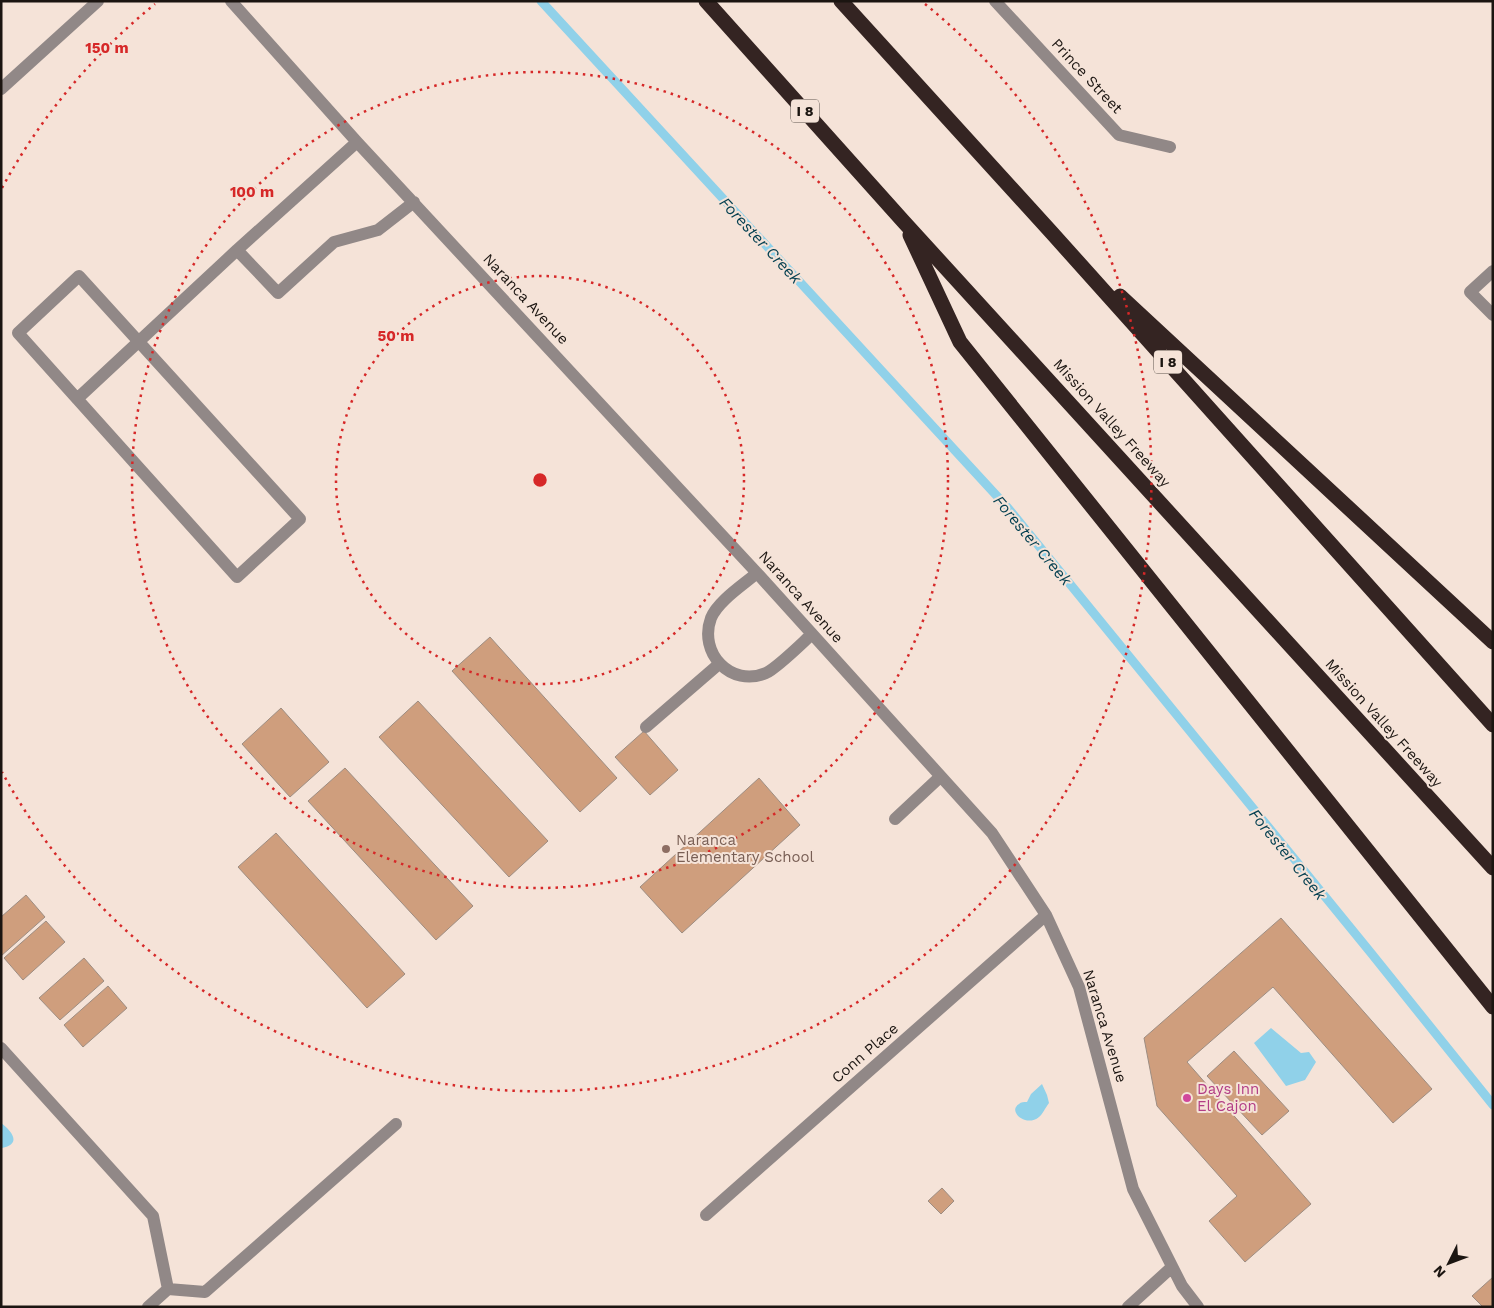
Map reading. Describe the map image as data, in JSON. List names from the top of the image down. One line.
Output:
{"streets":{"highway":["I 8","Mission Valley Freeway"],"street":["Prince Street","Naranca Avenue","Conn Place"]},"crossings":[["Naranca Avenue","Conn Place"]],"water":["Forester Creek"],"places":["Naranca Elementary School","Days Inn El Cajon"],"north":"bottom left","rings":["150 m","100 m","50 m"]}
